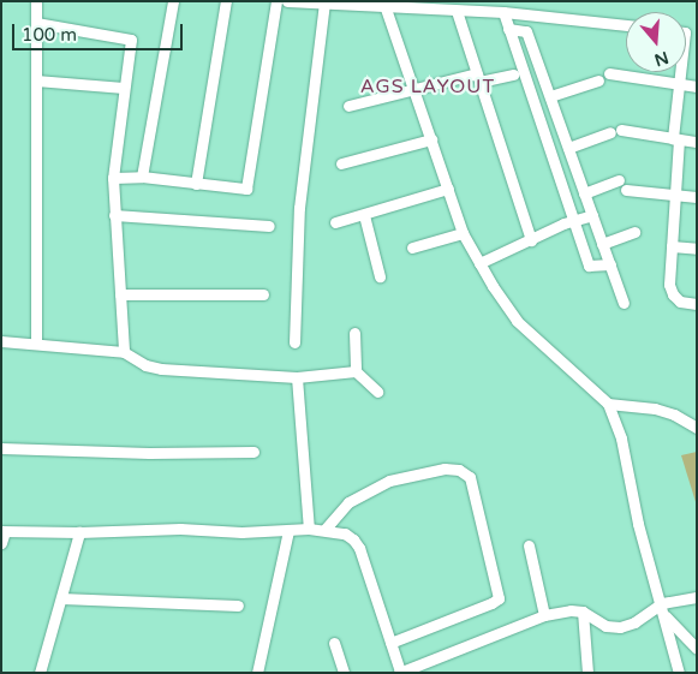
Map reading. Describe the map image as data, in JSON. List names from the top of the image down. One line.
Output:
{"districts":["AGS LAYOUT"],"scale_bar":"100 m","north":"bottom"}
